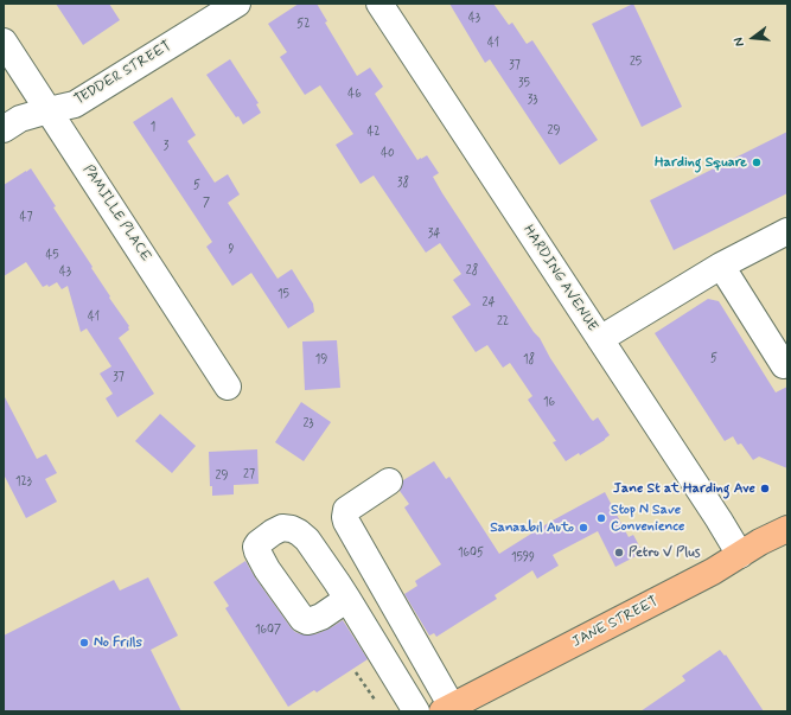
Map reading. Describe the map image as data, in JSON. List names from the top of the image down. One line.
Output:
{"streets":{"main road":["JANE STREET"],"street":["TEDDER STREET","PAMILLE PLACE","HARDING AVENUE"]},"crossings":[["TEDDER STREET","PAMILLE PLACE"],["HARDING AVENUE","JANE STREET"]],"places":["Harding Square","Jane St at Harding Ave","Stop N Save Convenience","Sanaabil Auto","Petro V Plus","No Frills"],"house_numbers":["43","52","41","25","37","35","46","33","1","29","42","3","40","38","5","7","47","34","9","45","28","43","15","24","41","22","5","19","18","37","16","23","27","29","123","1605","1599","1607"],"north":"left"}
